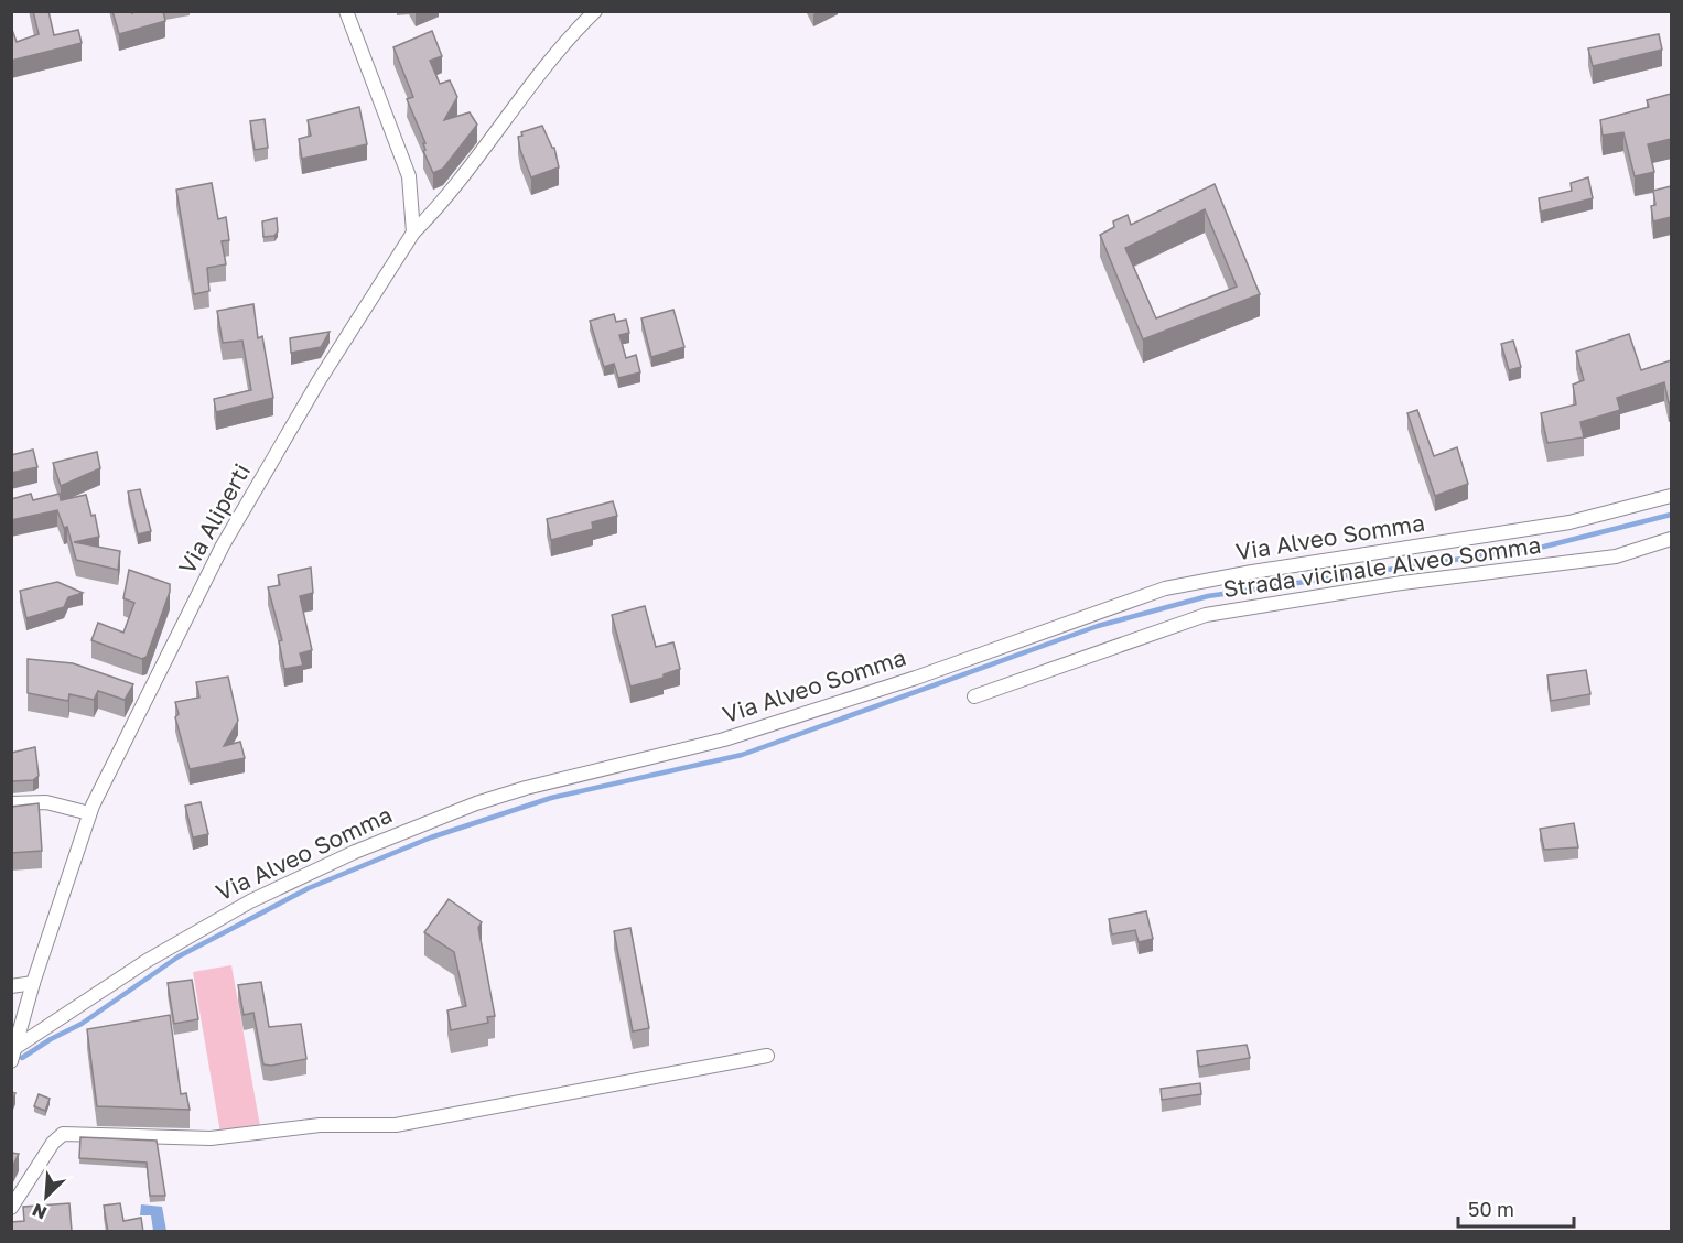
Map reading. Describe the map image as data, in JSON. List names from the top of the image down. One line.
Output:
{"streets":{"street":["Via Aliperti","Via Alveo Somma","Strada vicinale Alveo Somma"]},"crossings":[["Via Aliperti","Via Alveo Somma"]],"scale_bar":"50 m","north":"bottom left"}
